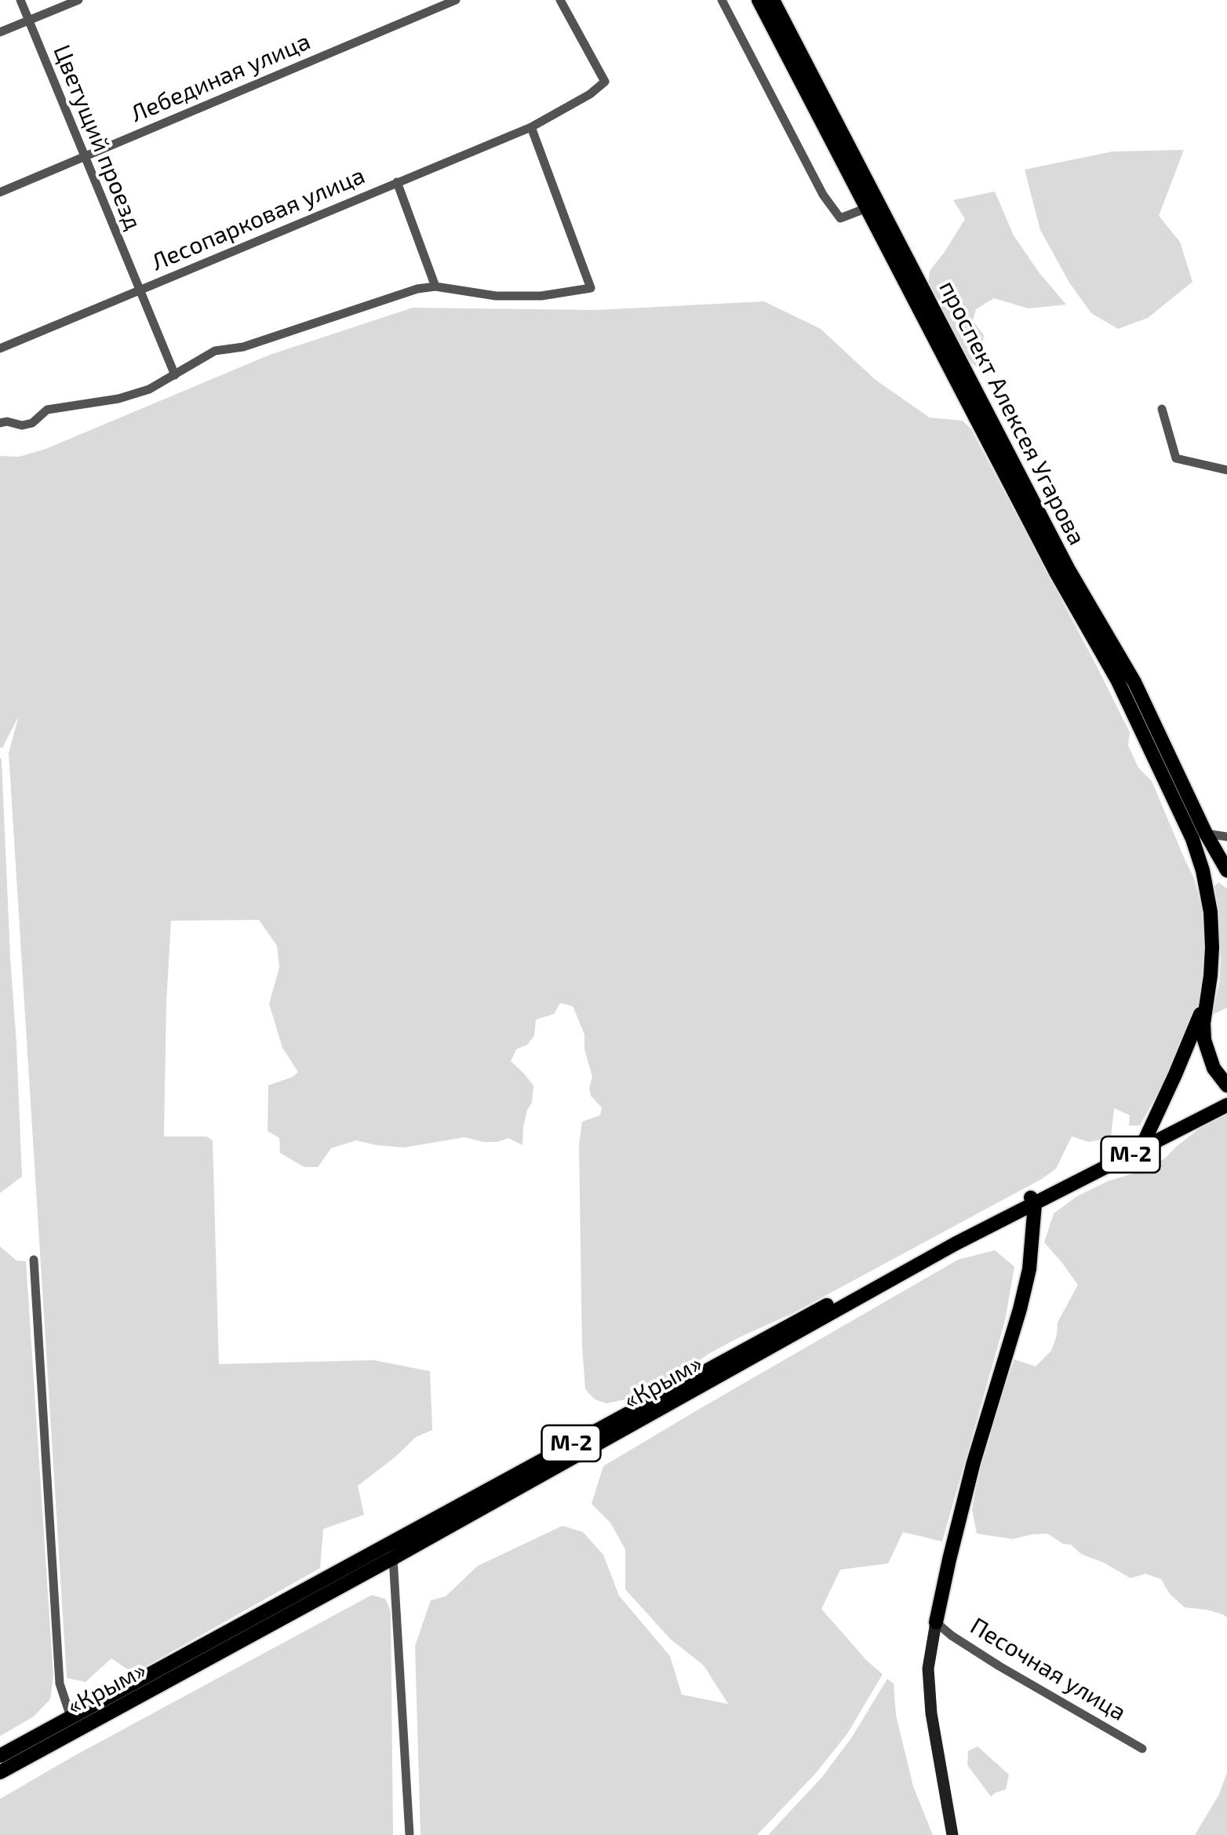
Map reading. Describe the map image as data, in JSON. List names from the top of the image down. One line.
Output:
{"streets":{"main road":["проспект Алексея Угарова","М-2","«Крым»"],"street":["Лебединая улица","Цветущий проезд","Лесопарковая улица","Песочная улица"]},"crossings":[["Лебединая улица","Цветущий проезд"],["Цветущий проезд","Лесопарковая улица"]]}
